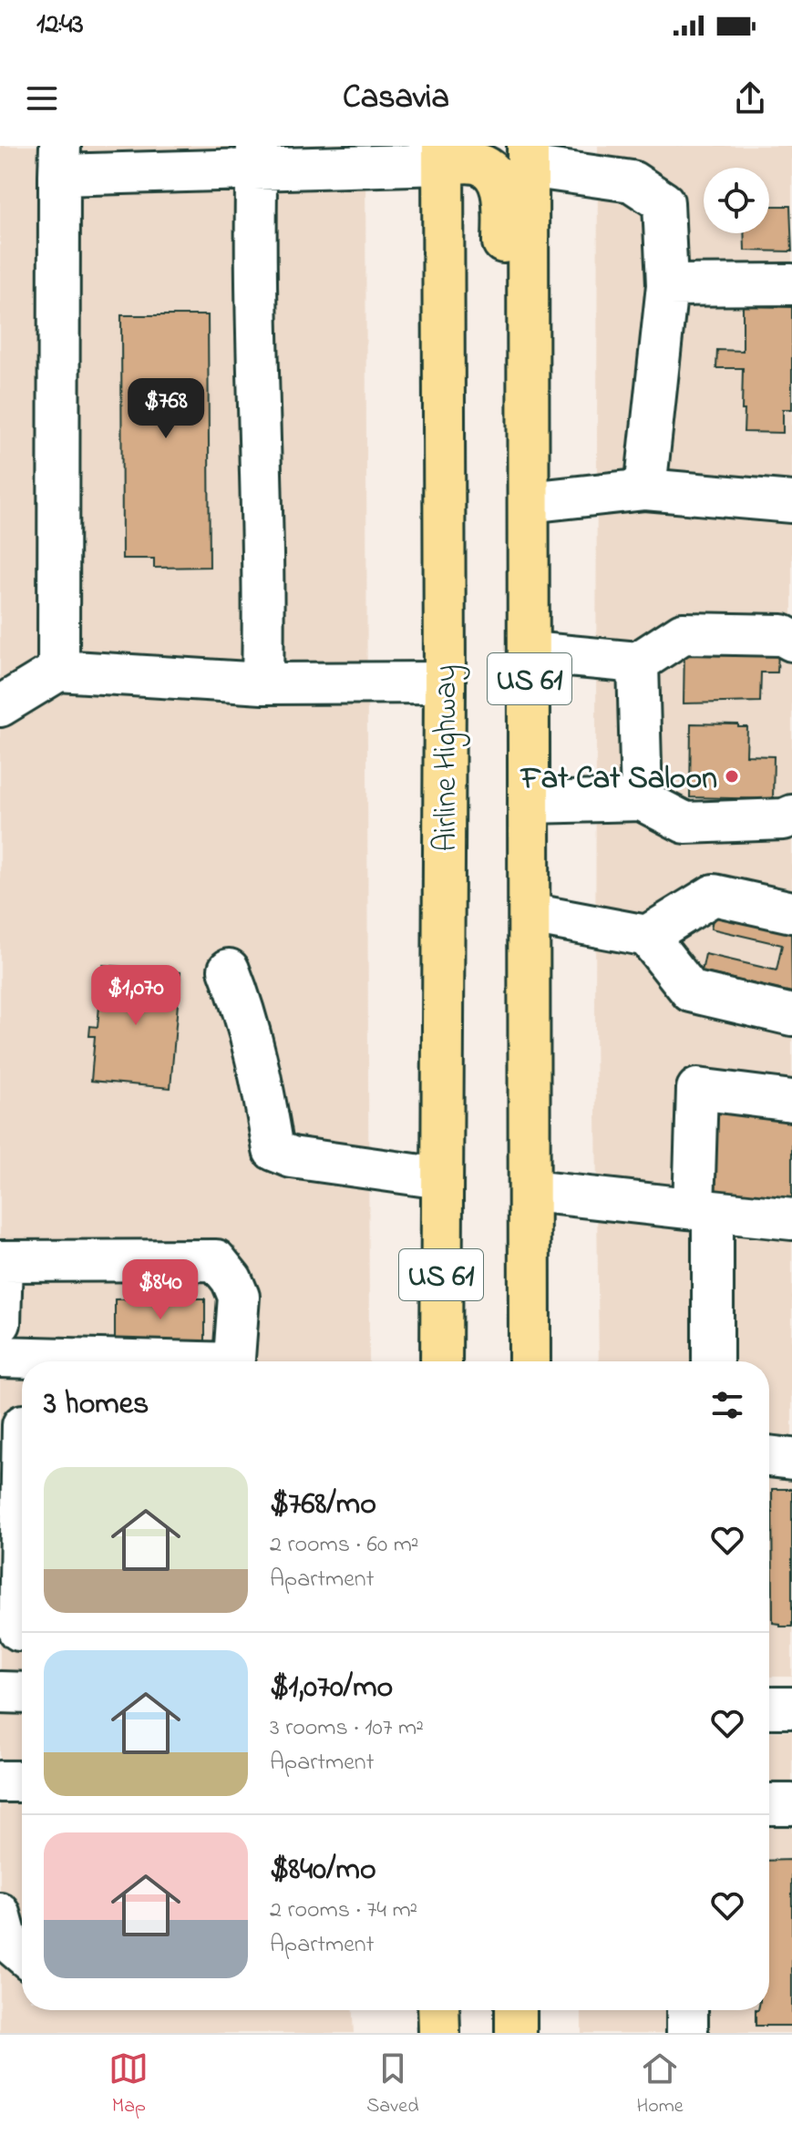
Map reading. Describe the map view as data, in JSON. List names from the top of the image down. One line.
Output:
{"streets":{"highway":["US 61","Airline Highway"]},"places":["Fat Cat Saloon"],"page":{"status":"12:43","header":"Casavia","price":["$768","$1,070","$840"],"heading":"3 homes","list":[{"name":"$768/mo","note":"2 rooms · 60 m² · Apartment"},{"name":"$1,070/mo","note":"3 rooms · 107 m² · Apartment"},{"name":"$840/mo","note":"2 rooms · 74 m² · Apartment"}],"tabs":["Map","Saved","Home"]}}
